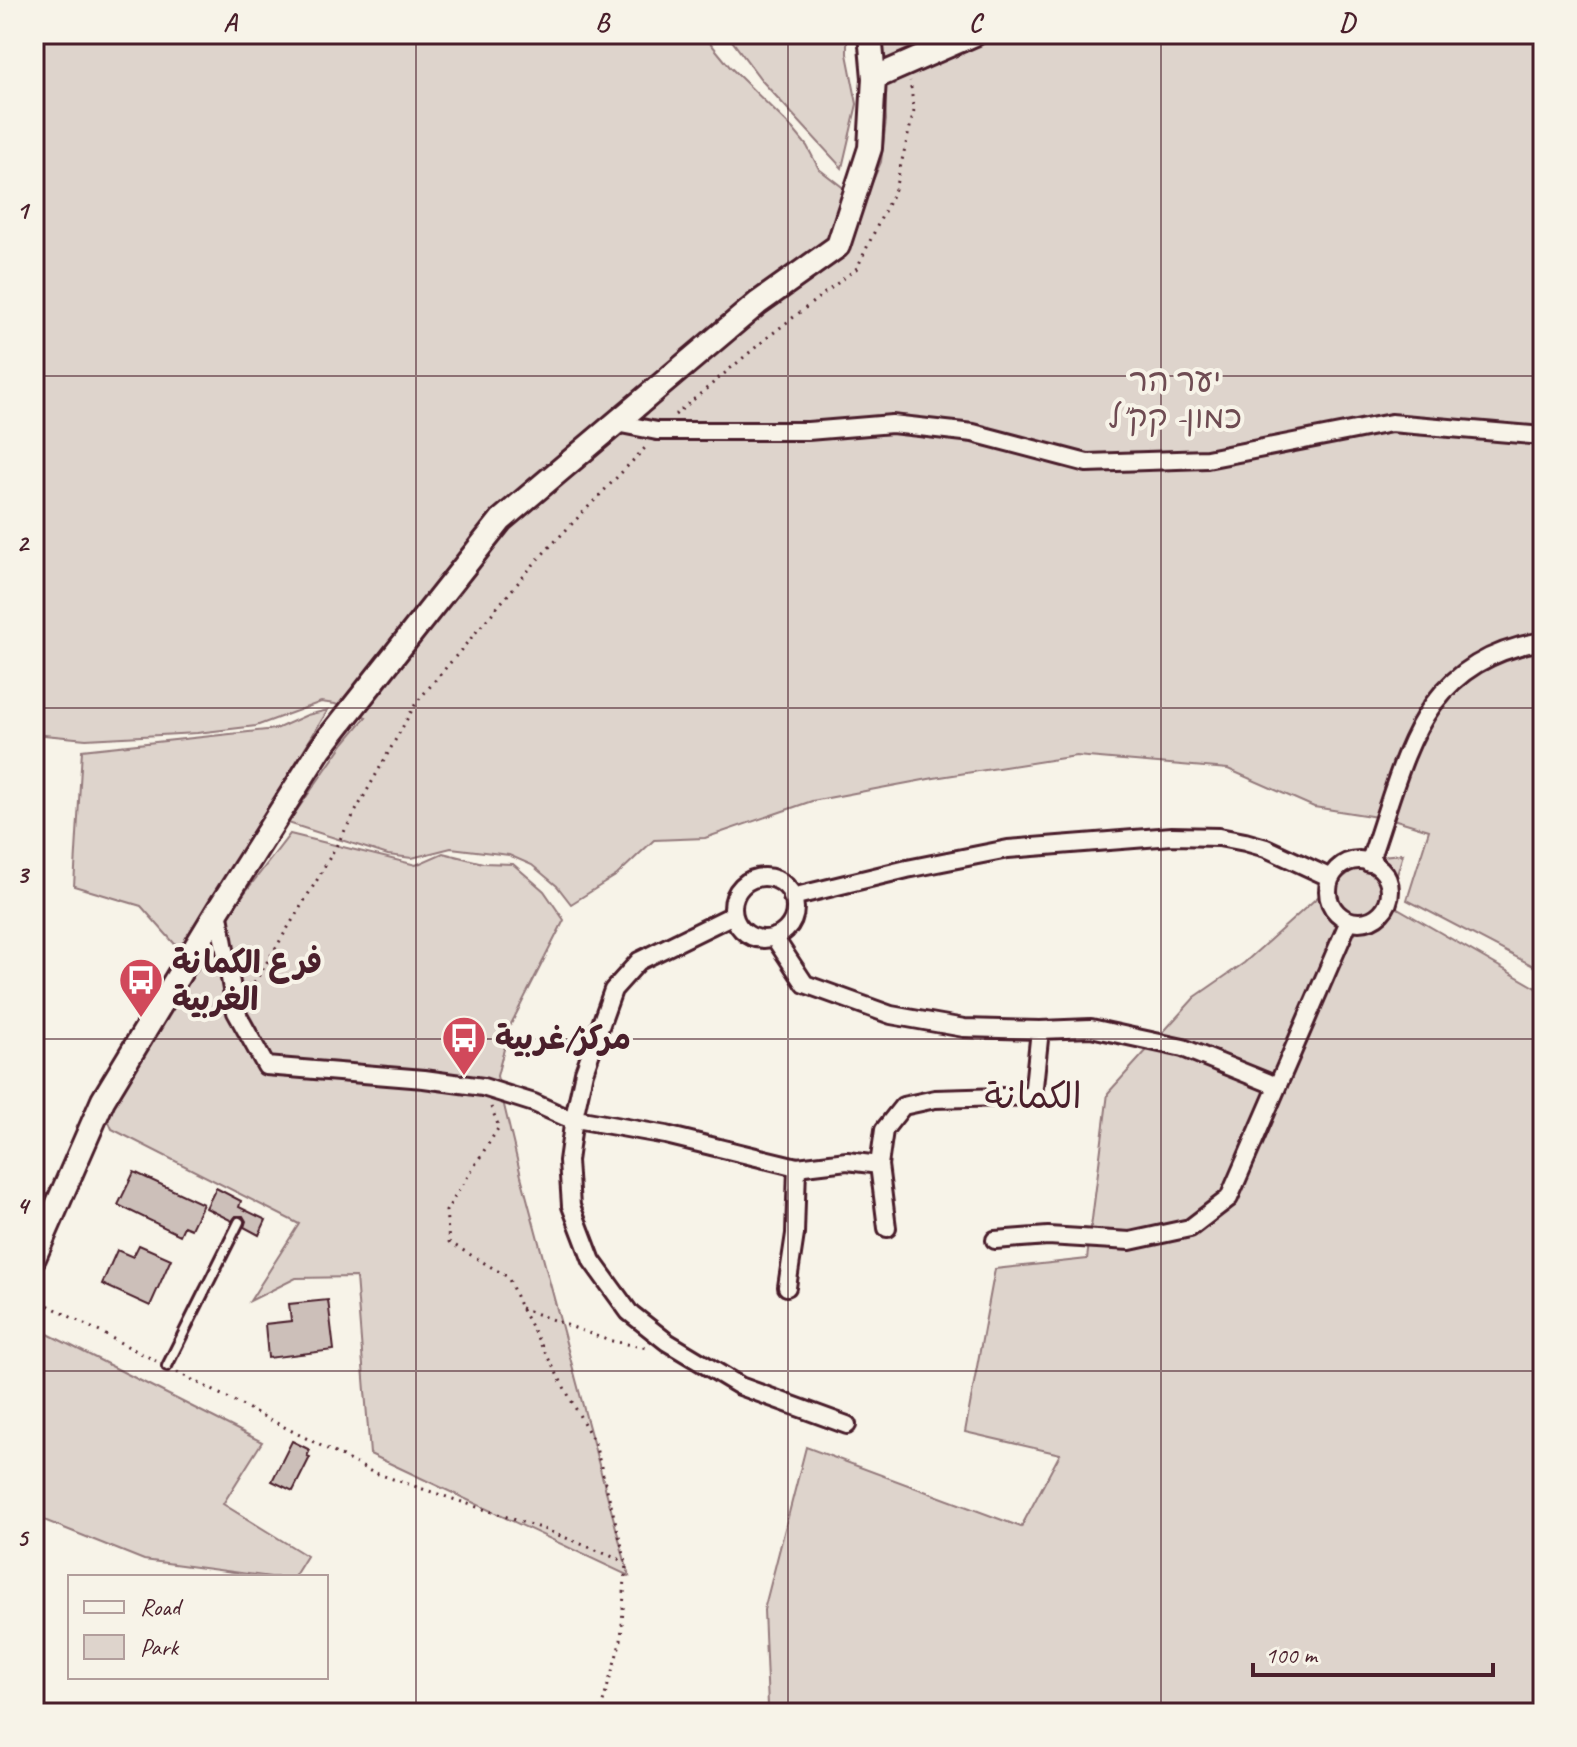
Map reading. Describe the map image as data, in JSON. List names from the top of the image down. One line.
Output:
{"districts":["الكمانة"],"parks":["יער הר כמון- קק\"ל"],"places":{"bus stop":["فرع الكمانة الغربية","مركز/غربية"]},"legend":["Road","Park"],"scale_bar":"100 m","grid":{"columns":["A","B","C","D"],"rows":["1","2","3","4","5"]}}
